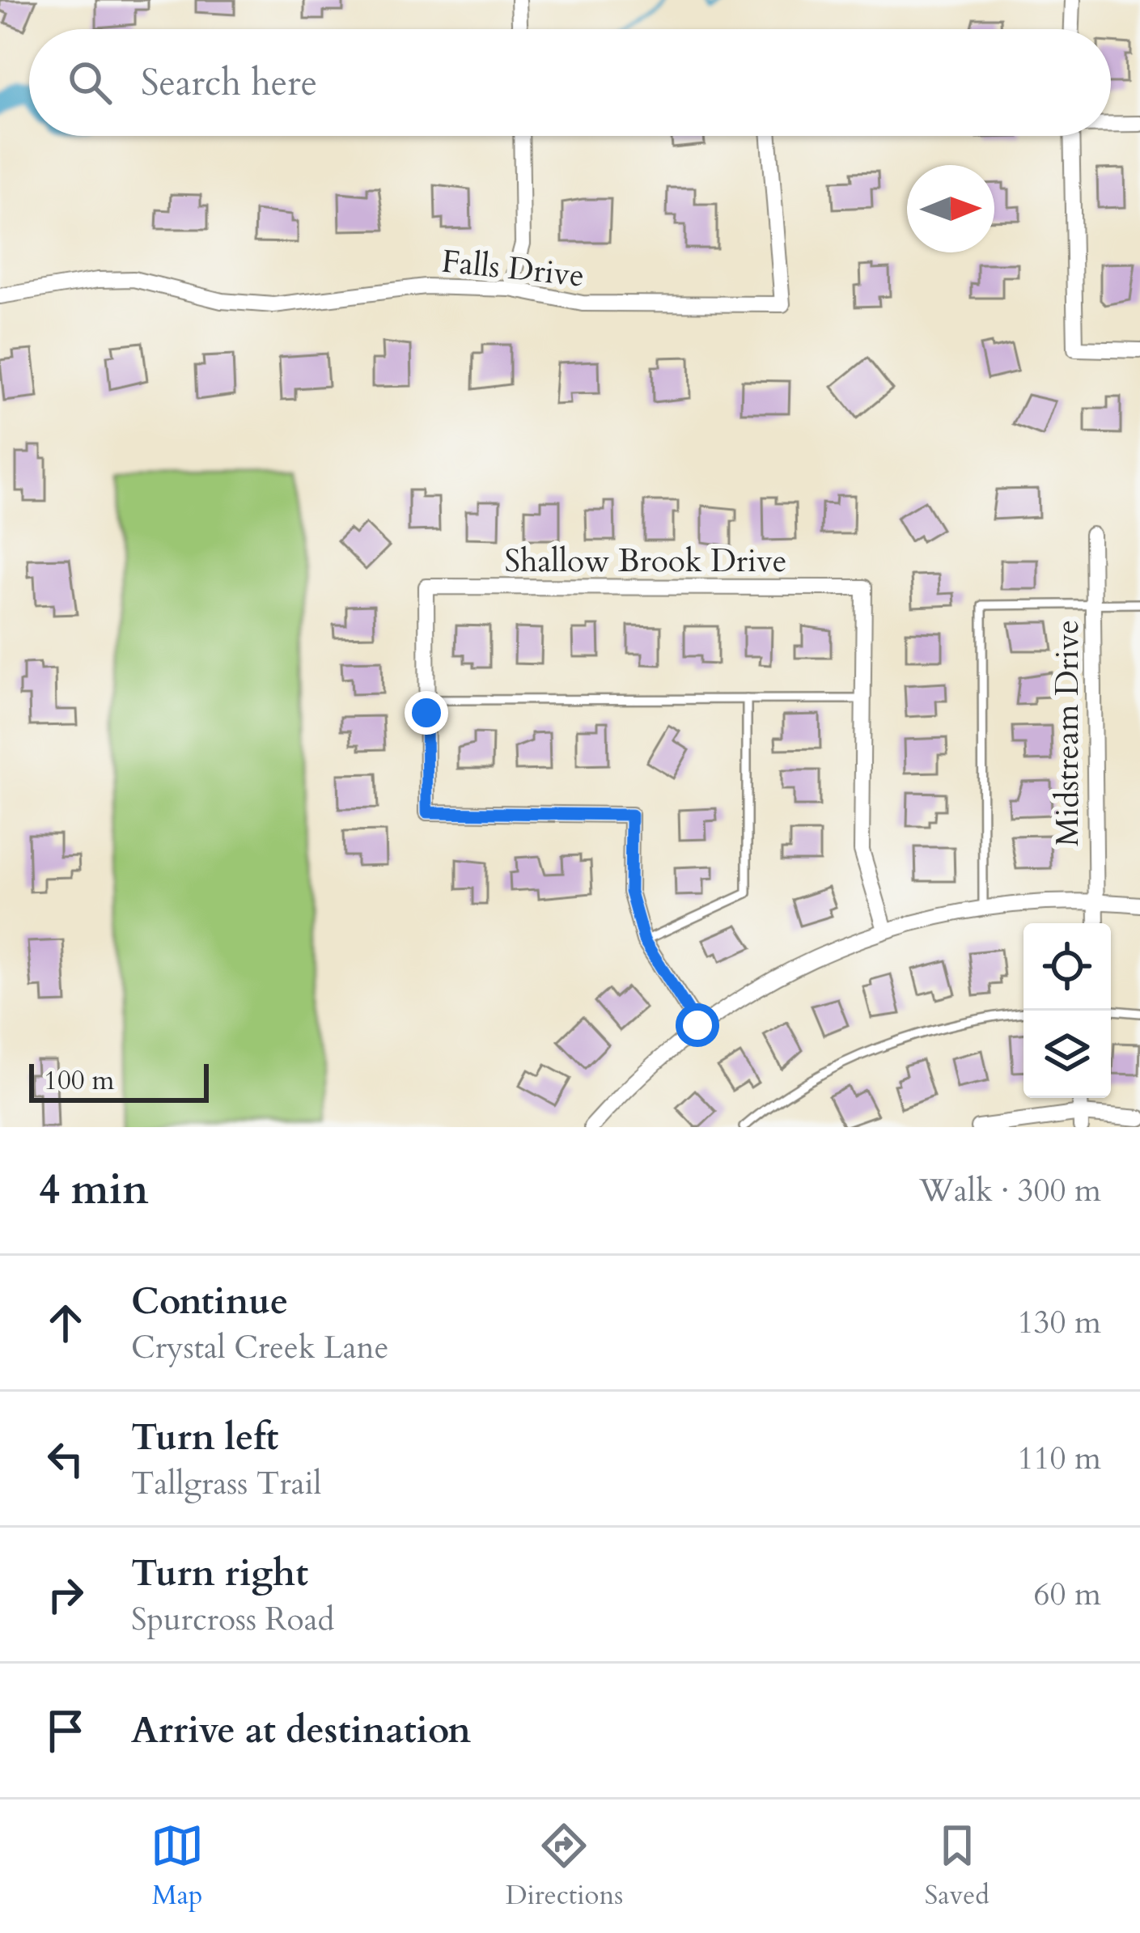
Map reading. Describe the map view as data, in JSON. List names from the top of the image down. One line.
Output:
{"streets":{"street":["Falls Drive","Shallow Brook Drive","Midstream Drive"]},"scale_bar":"100 m","north":"right","page":{"search":"Search here","scale":"100 m","heading":["4 min","Walk · 300 m"],"list":[["Continue","Crystal Creek Lane","130 m"],["Turn left","Tallgrass Trail","110 m"],["Turn right","Spurcross Road","60 m"],"Arrive at destination"],"nav":["Map","Directions","Saved"]}}
